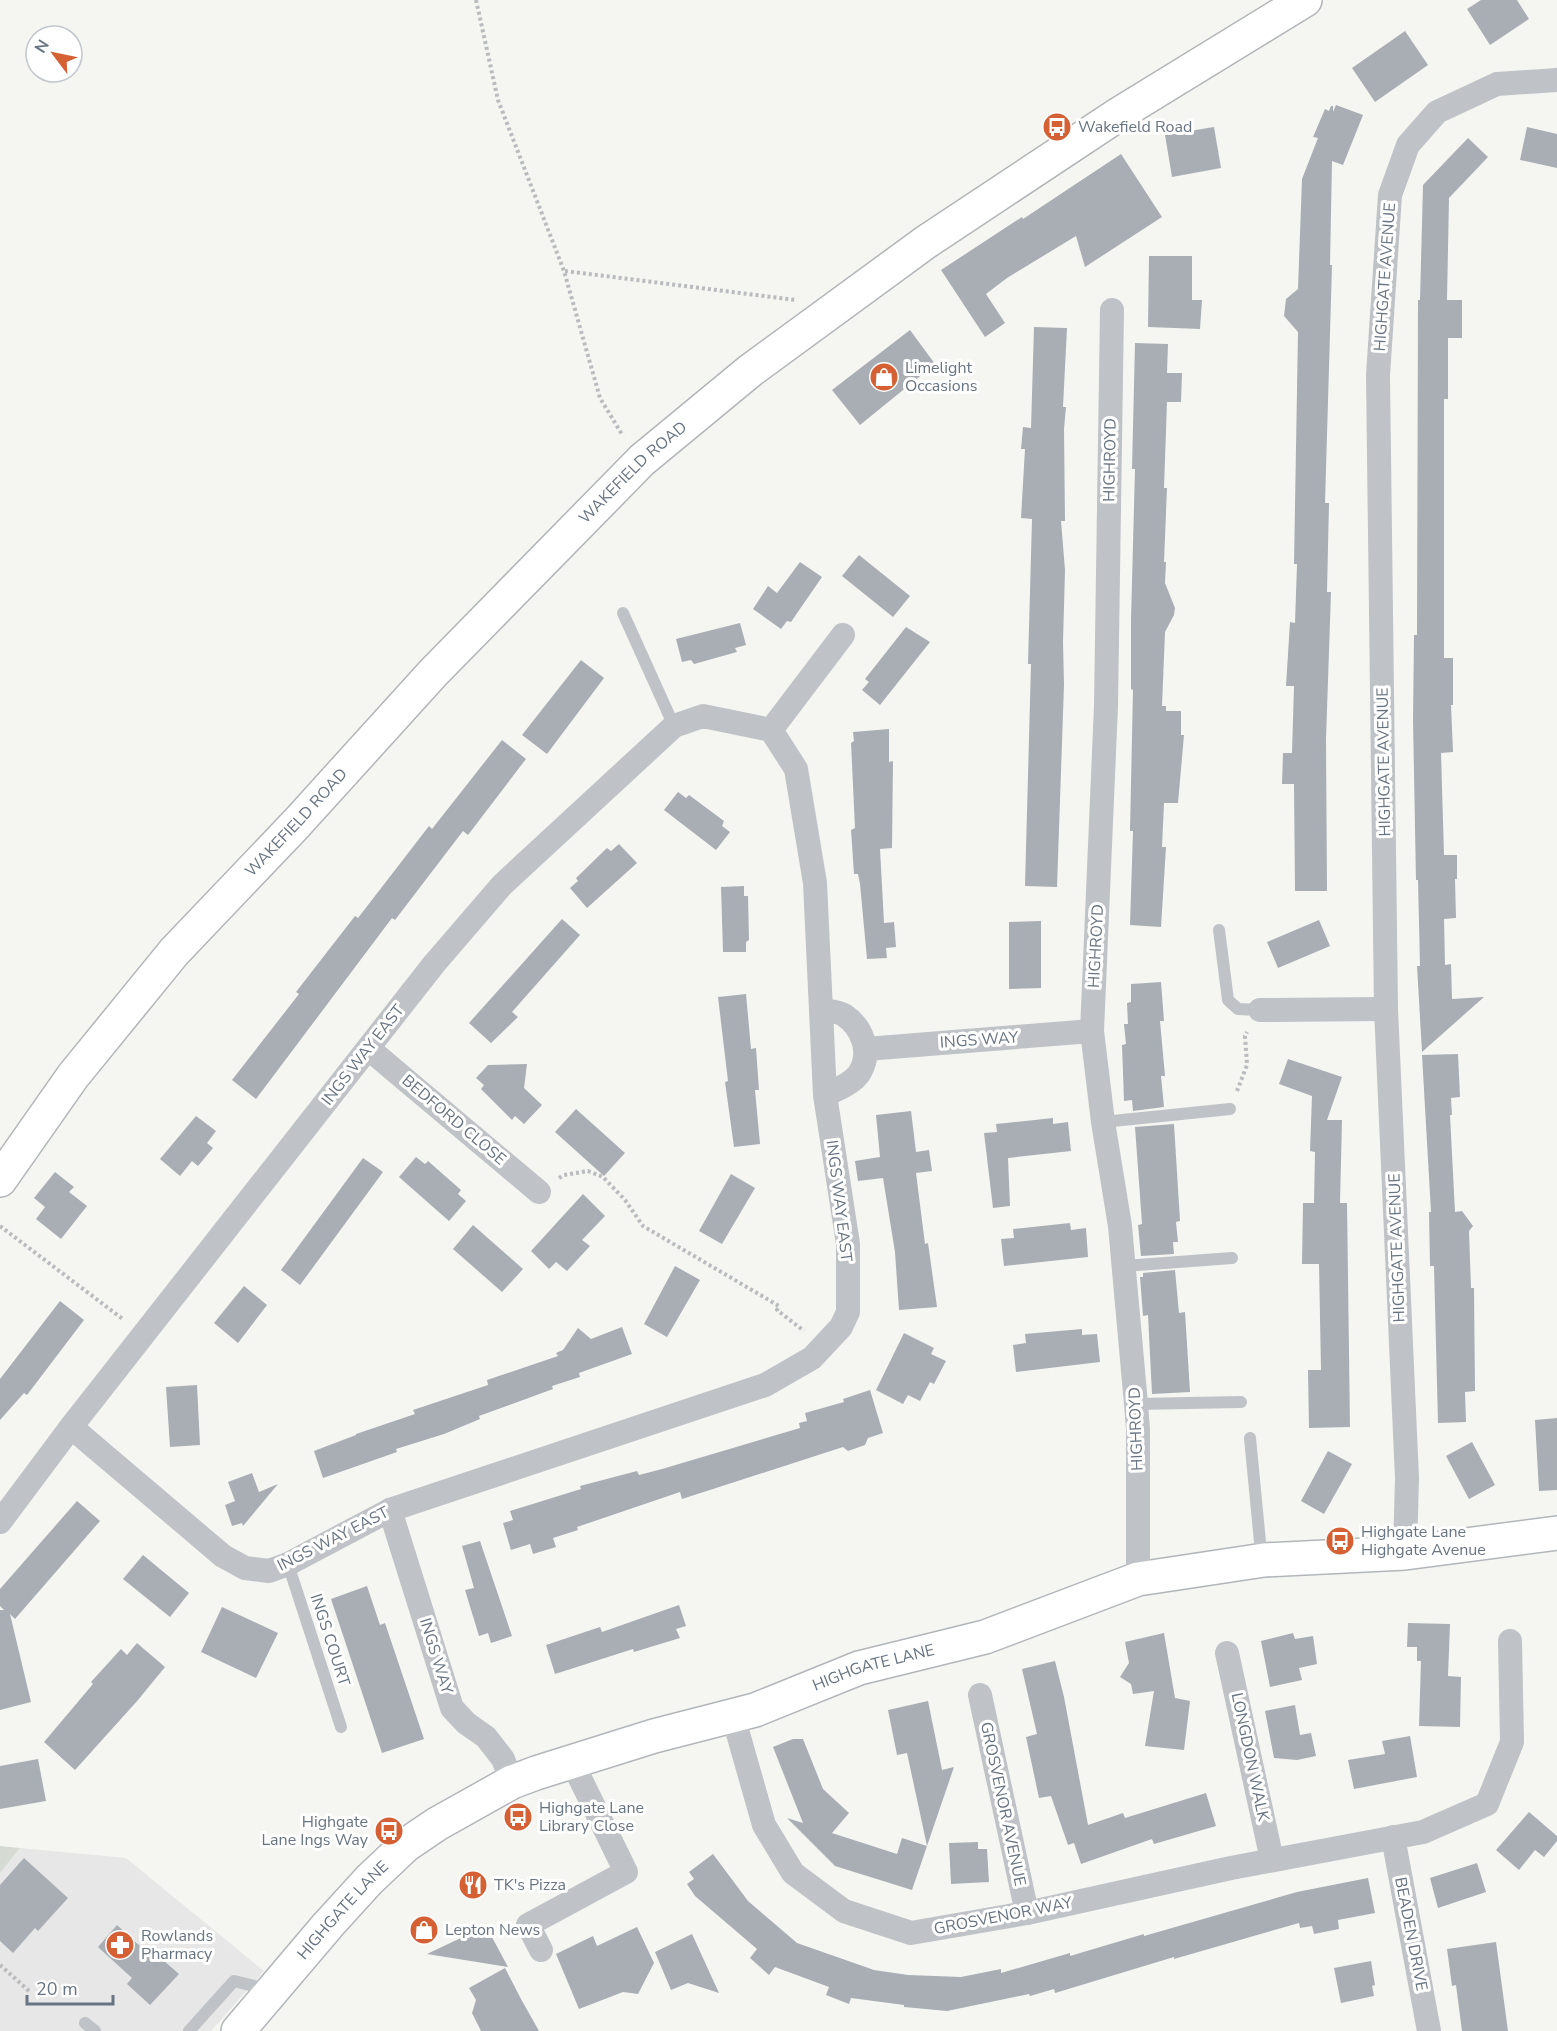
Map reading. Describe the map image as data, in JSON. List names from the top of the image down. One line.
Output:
{"streets":{"main road":["WAKEFIELD ROAD","HIGHGATE LANE"],"street":["HIGHGATE AVENUE","HIGHROYD","INGS WAY","INGS WAY EAST","BEDFORD CLOSE","LONGDON WALK","GROSVENOR AVENUE","GROSVENOR WAY","BEADEN DRIVE"],"lane":["INGS COURT"]},"crossings":[["HIGHGATE AVENUE","HIGHGATE LANE"],["HIGHROYD","INGS WAY"],["HIGHROYD","HIGHGATE LANE"],["INGS WAY","INGS WAY EAST"],["INGS WAY","HIGHGATE LANE"],["INGS WAY EAST","BEDFORD CLOSE"],["INGS WAY EAST","INGS COURT"],["HIGHGATE LANE","GROSVENOR WAY"],["LONGDON WALK","GROSVENOR WAY"],["GROSVENOR AVENUE","GROSVENOR WAY"],["GROSVENOR WAY","BEADEN DRIVE"]],"places":{"bus stop":["Wakefield Road","Highgate Lane Highgate Avenue","Highgate Lane Library Close","Highgate Lane Ings Way"],"shop":["Limelight Occasions","Lepton News"],"restaurant":["TK's Pizza"],"pharmacy":["Rowlands Pharmacy"]},"scale_bar":"20 m","north":"top left"}
